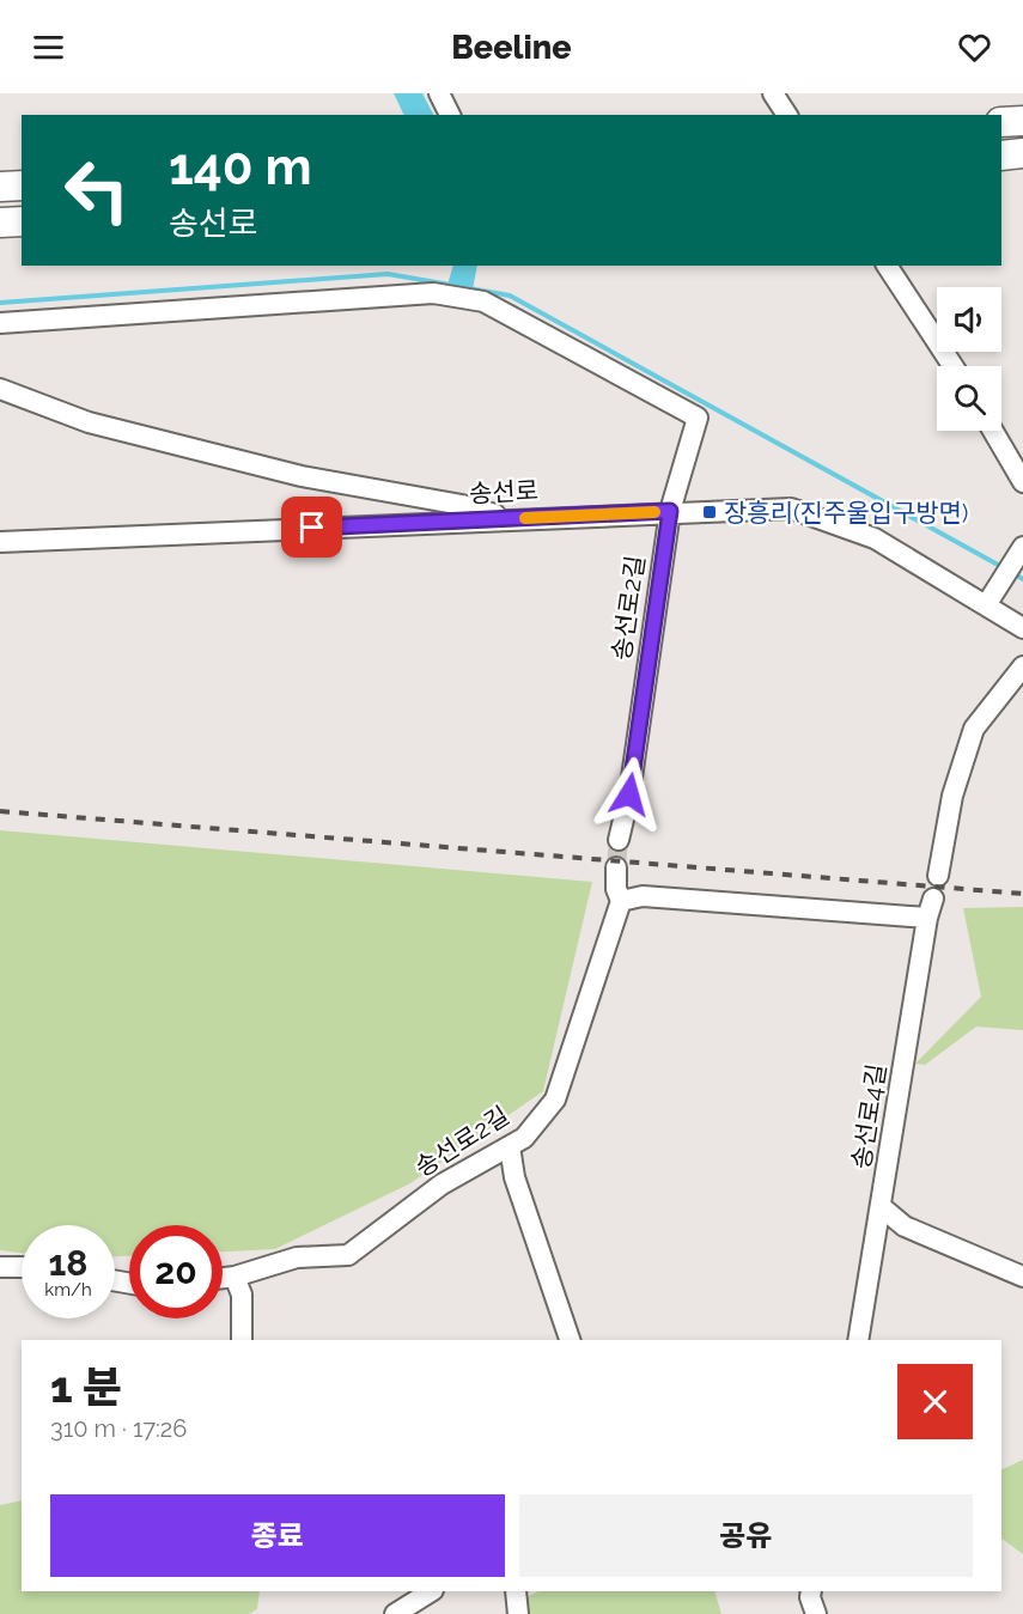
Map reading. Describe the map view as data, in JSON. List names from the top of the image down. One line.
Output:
{"streets":{"street":["송선로","송선로2길","송선로4길"]},"crossings":[["송선로","송선로2길"],["송선로2길","송선로4길"]],"places":{"transit":["장흥리(진주울입구방면)"]},"page":{"header":"Beeline","turn":["140 m","송선로"],"speed":"18 km/h","limit":"20","heading":["1 분","310 m · 17:26"],"buttons":["종료","공유"]}}
